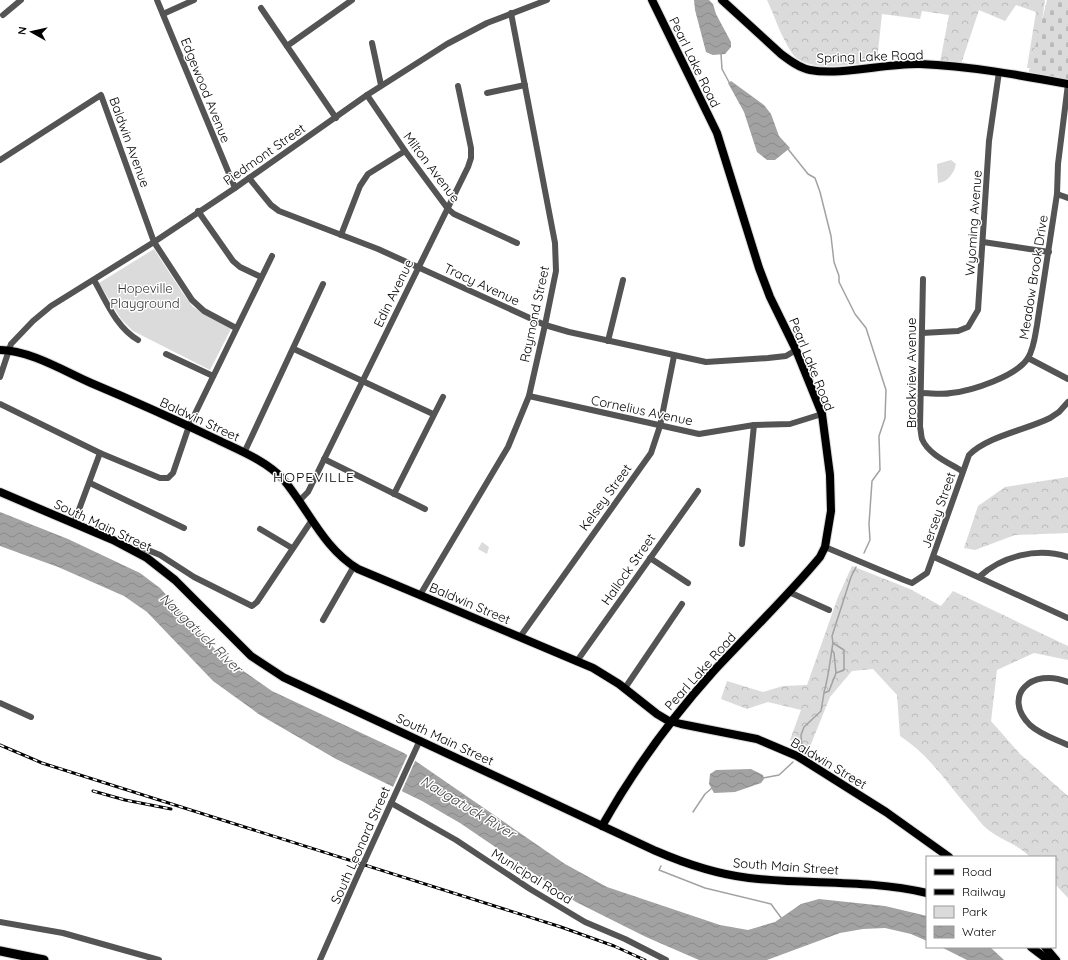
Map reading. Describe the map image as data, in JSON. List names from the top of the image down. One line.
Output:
{"streets":{"main road":["Spring Lake Road","Pearl Lake Road","Baldwin Street","South Main Street"],"street":["Edgewood Avenue","Baldwin Avenue","Piedmont Street","Milton Avenue","Wyoming Avenue","Meadow Brook Drive","Tracy Avenue","Edin Avenue","Raymond Street","Brookview Avenue","Cornelius Avenue","Kelsey Street","Jersey Street","Hallock Street","South Leonard Street","Municipal Road"]},"crossings":[["Spring Lake Road","Wyoming Avenue"],["Spring Lake Road","Meadow Brook Drive"],["Pearl Lake Road","Tracy Avenue"],["Pearl Lake Road","Cornelius Avenue"],["Pearl Lake Road","Baldwin Street"],["Pearl Lake Road","Jersey Street"],["Pearl Lake Road","South Main Street"],["Edgewood Avenue","Piedmont Street"],["Baldwin Avenue","Piedmont Street"],["Piedmont Street","Milton Avenue"],["Piedmont Street","Tracy Avenue"],["Piedmont Street","Raymond Street"],["Piedmont Street","Baldwin Street"],["Milton Avenue","Edin Avenue"],["Wyoming Avenue","Brookview Avenue"],["Meadow Brook Drive","Brookview Avenue"],["Tracy Avenue","Edin Avenue"],["Tracy Avenue","Raymond Street"],["Tracy Avenue","Kelsey Street"],["Edin Avenue","Baldwin Street"],["Raymond Street","Cornelius Avenue"],["Raymond Street","Baldwin Street"],["Brookview Avenue","Jersey Street"],["Cornelius Avenue","Kelsey Street"],["Baldwin Street","Kelsey Street"],["Baldwin Street","Hallock Street"],["South Main Street","South Leonard Street"],["South Leonard Street","Municipal Road"]],"districts":["HOPEVILLE"],"water":["Naugatuck River"],"parks":["Hopeville Playground"],"legend":["Road","Railway","Park","Water"],"north":"left"}
